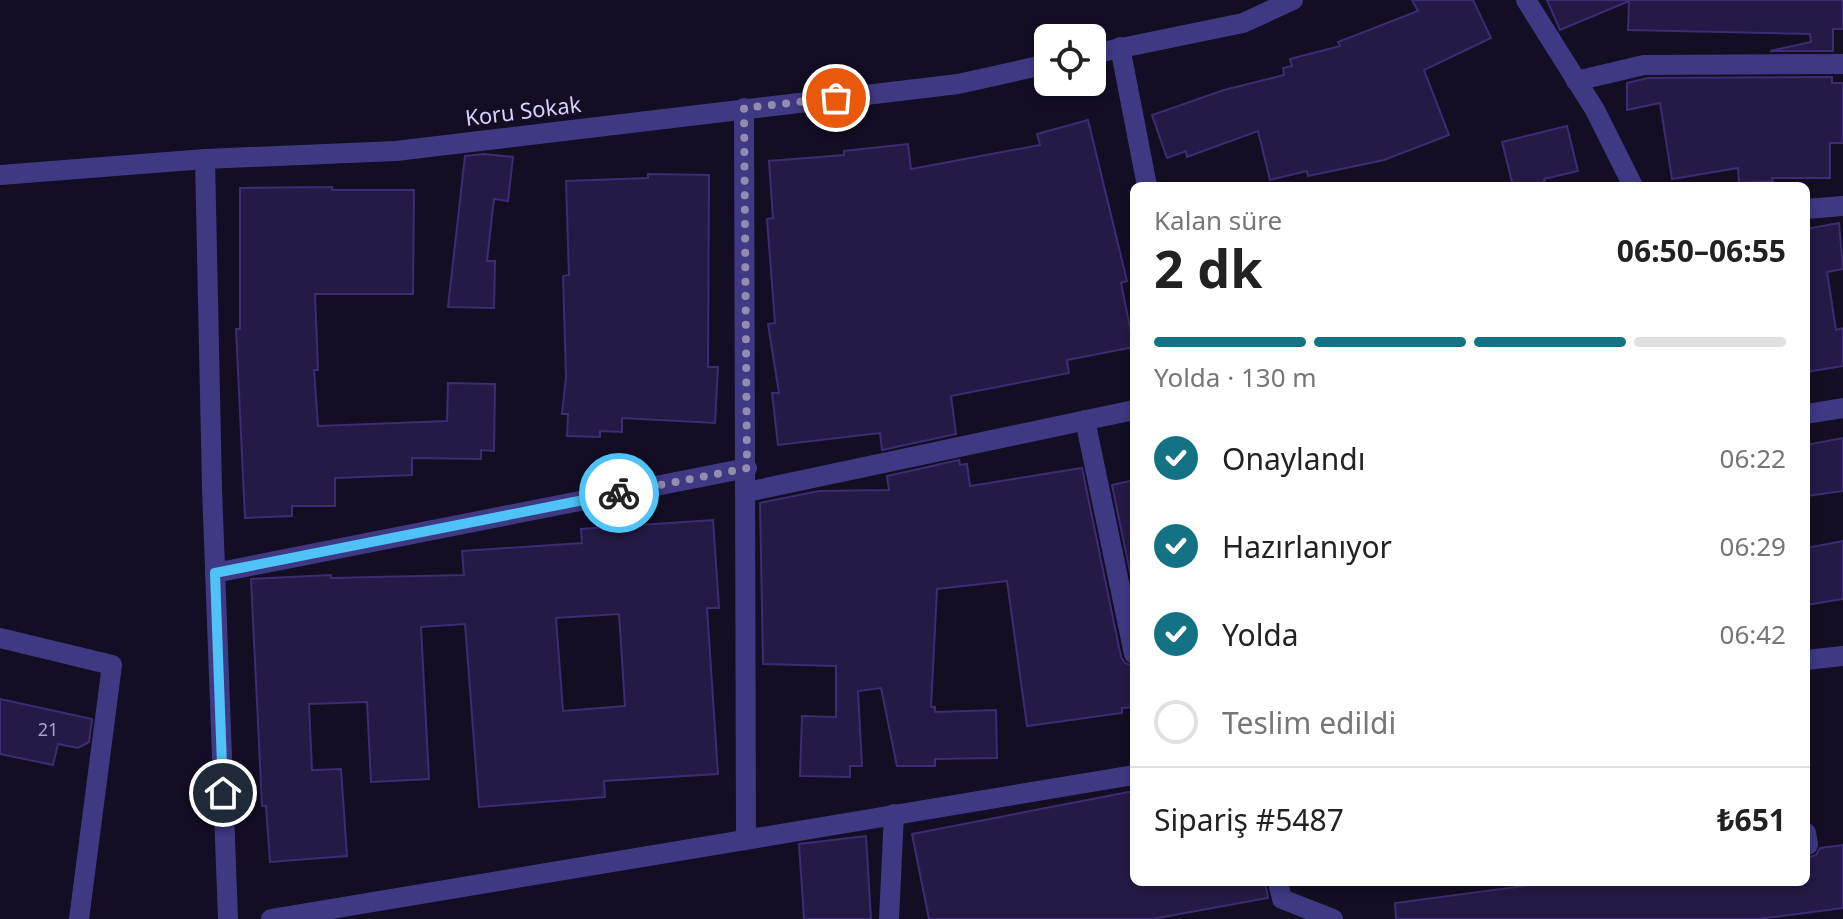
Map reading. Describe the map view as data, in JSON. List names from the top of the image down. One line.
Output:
{"streets":{"street":["Koru Sokak"]},"house_numbers":["21"],"page":{"heading":["2 dk","Kalan süre","06:50–06:55"],"panel":["Sipariş #5487","₺651"],"bar":"Yolda · 130 m","list":[["Onaylandı","06:22"],["Hazırlanıyor","06:29"],["Yolda","06:42"],"Teslim edildi"]}}
